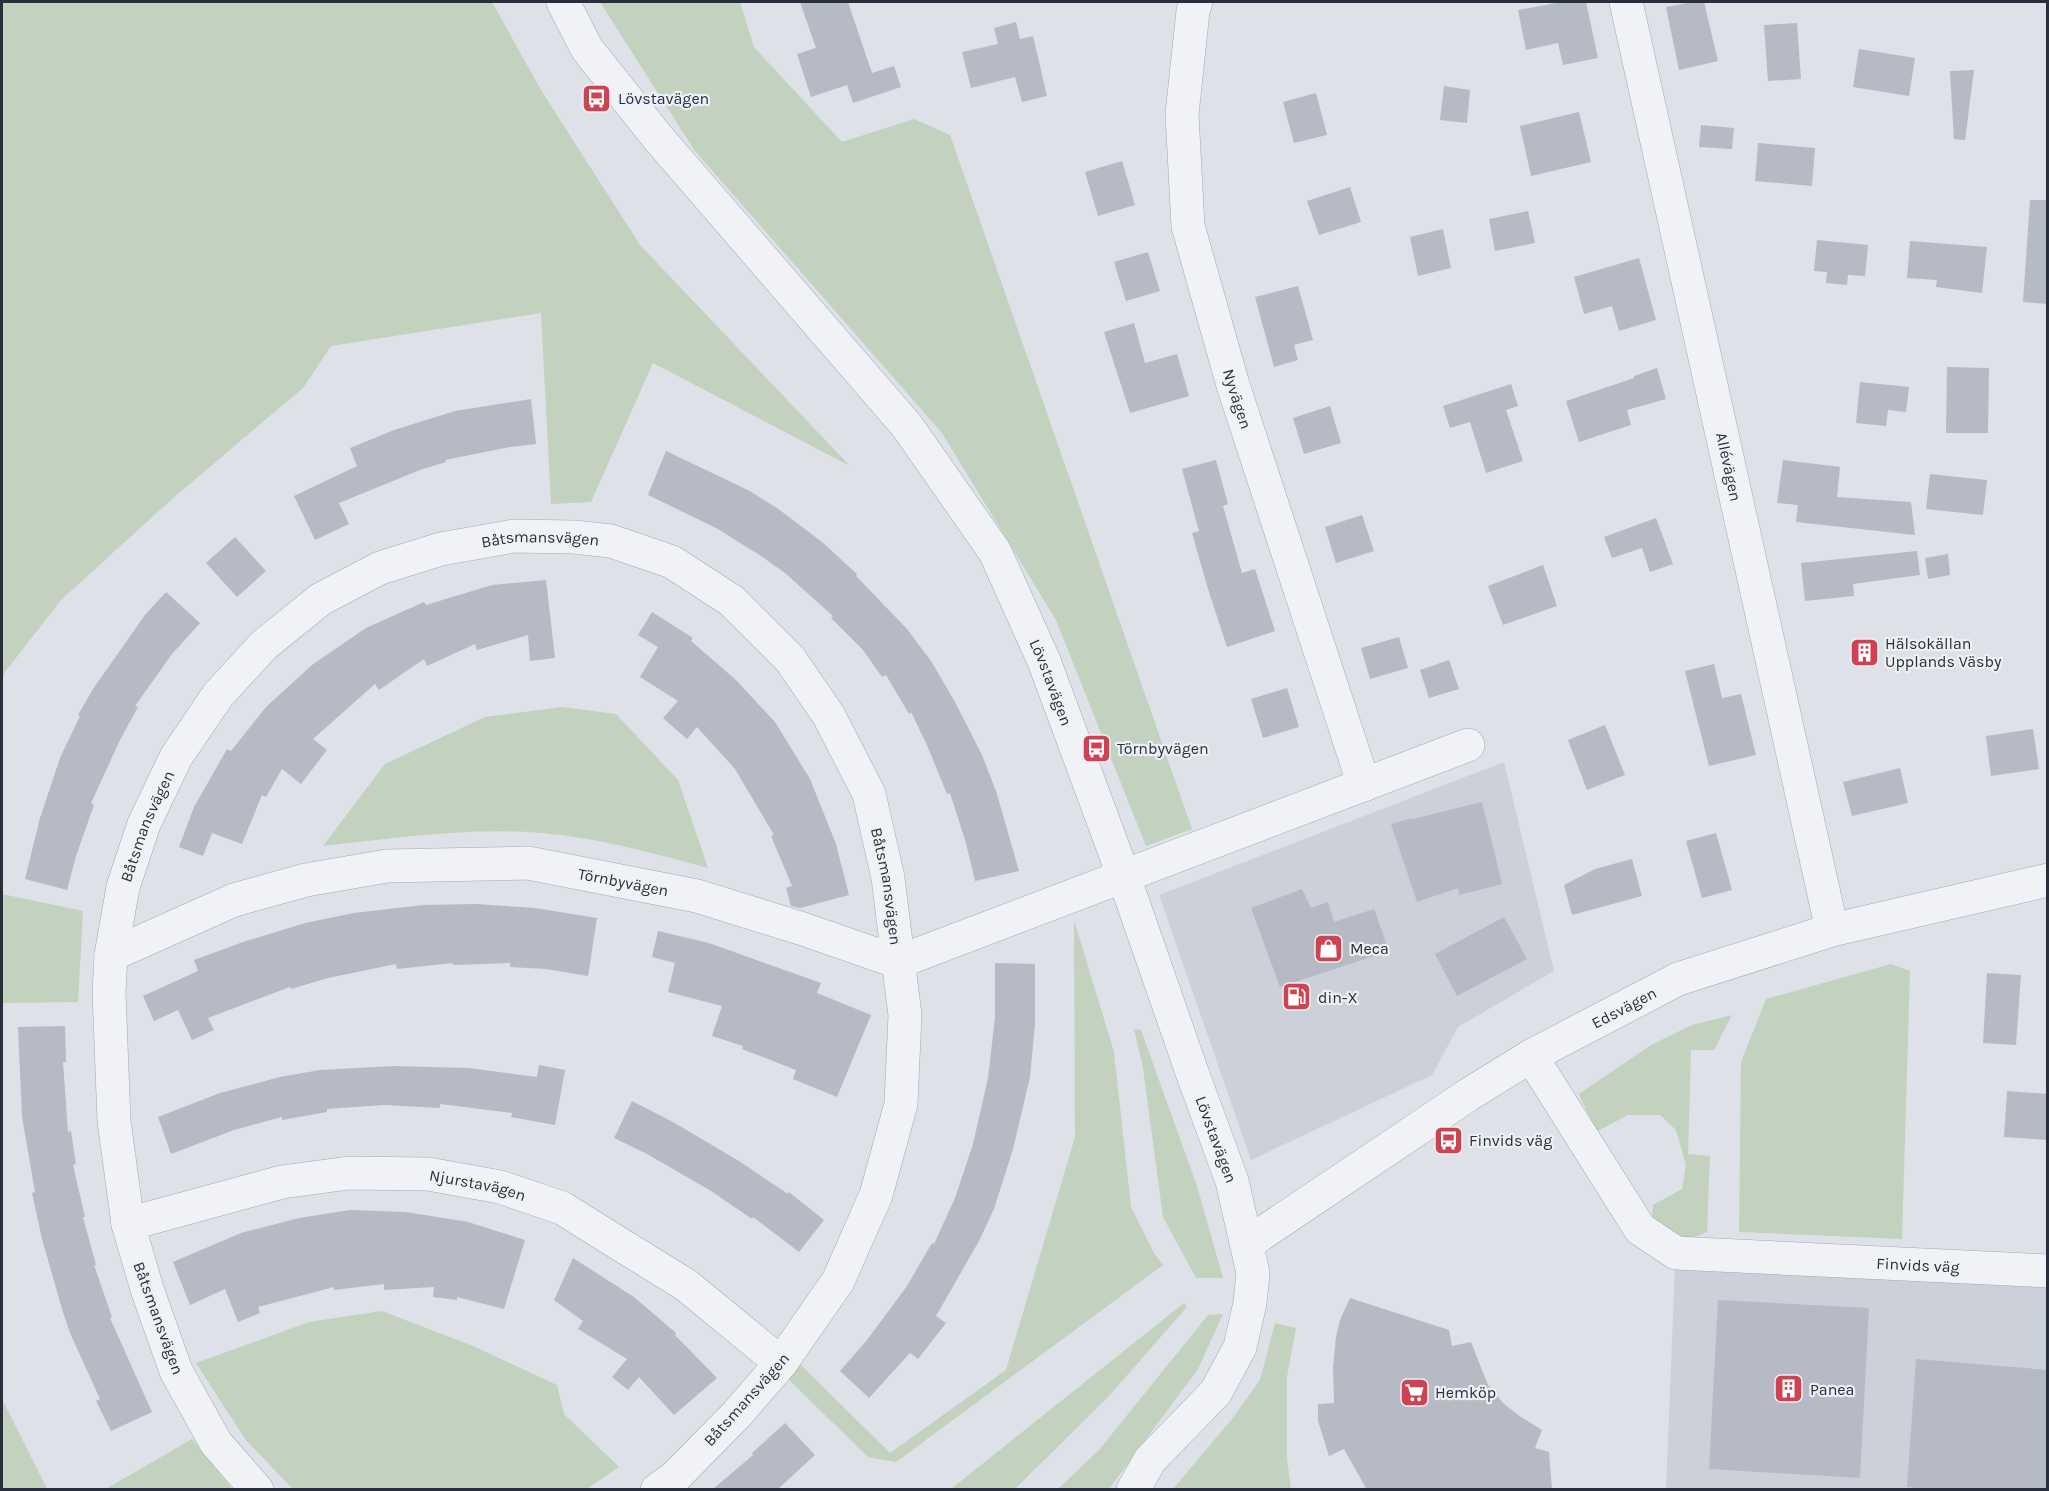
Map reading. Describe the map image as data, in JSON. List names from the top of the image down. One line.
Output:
{"streets":{"street":["Nyvägen","Allévägen","Båtsmansvägen","Lövstavägen","Törnbyvägen","Edsvägen","Njurstavägen","Finvids väg"]},"crossings":[["Allévägen","Edsvägen"],["Båtsmansvägen","Törnbyvägen"],["Båtsmansvägen","Njurstavägen"],["Lövstavägen","Edsvägen"],["Edsvägen","Finvids väg"]],"places":{"bus stop":["Lövstavägen","Törnbyvägen","Finvids väg"],"building":["Hälsokällan Upplands Väsby","Panea"],"shop":["Meca"],"fuel station":["din-X"],"supermarket":["Hemköp"]}}
